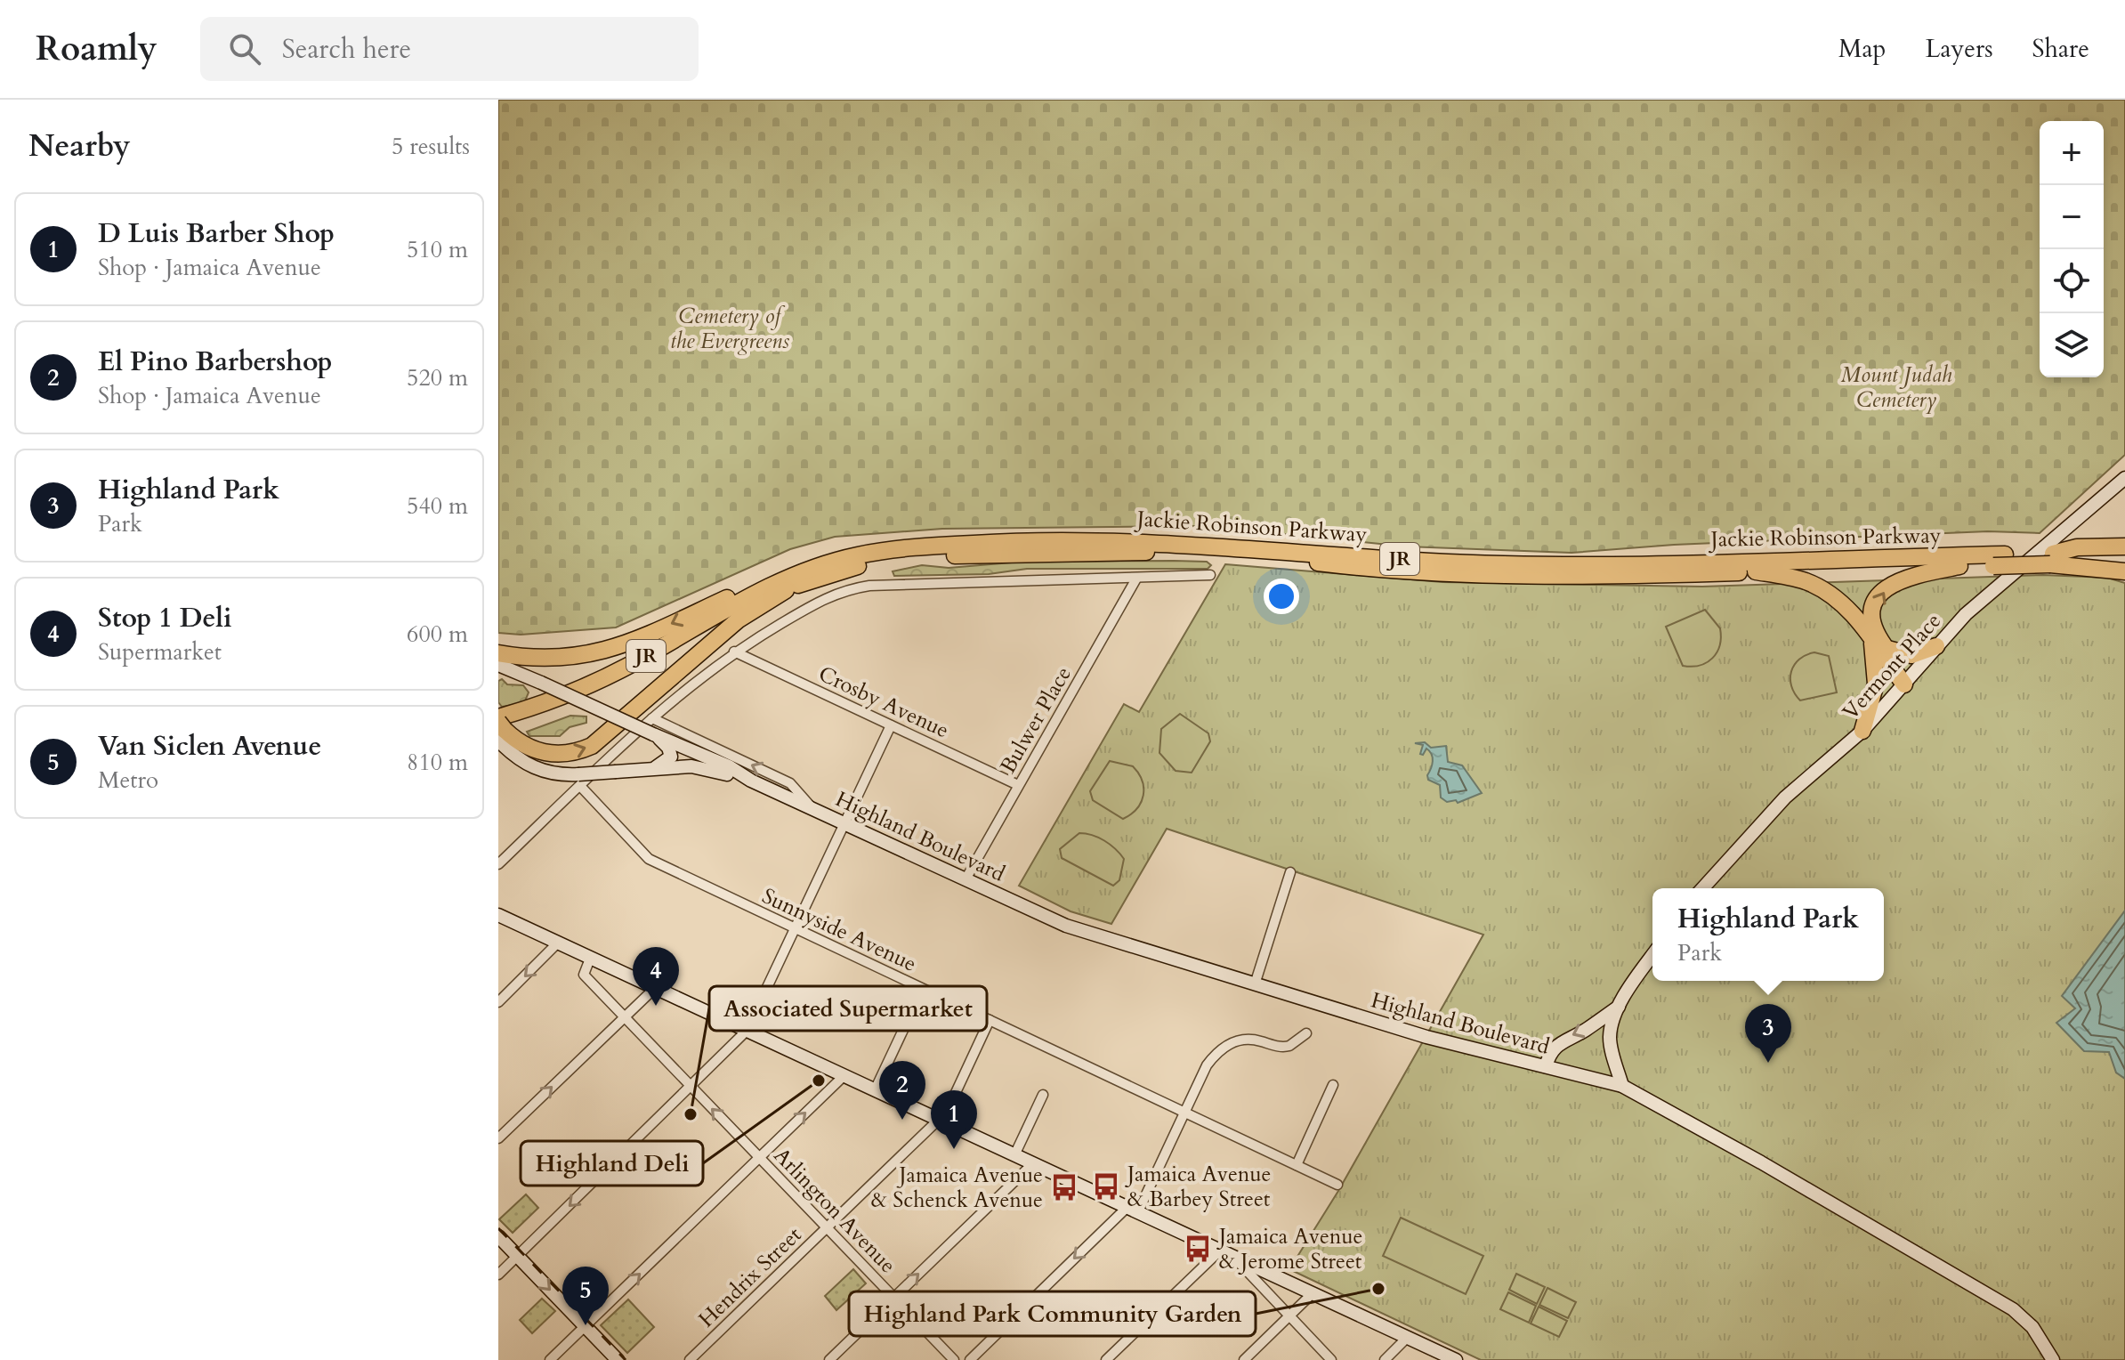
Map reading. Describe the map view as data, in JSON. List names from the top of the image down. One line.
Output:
{"streets":{"highway":["Jackie Robinson Parkway","JR"],"main road":["Vermont Place","Highland Boulevard"],"street":["Crosby Avenue","Bulwer Place","Sunnyside Avenue","Arlington Avenue","Hendrix Street"]},"crossings":[["Jackie Robinson Parkway","Highland Boulevard"],["Crosby Avenue","Bulwer Place"],["Bulwer Place","Highland Boulevard"],["Highland Boulevard","Sunnyside Avenue"],["Sunnyside Avenue","Hendrix Street"],["Arlington Avenue","Hendrix Street"]],"parks":["Cemetery of the Evergreens","Mount Judah Cemetery"],"places":{"other":["Highland Deli","Associated Supermarket","Highland Park Community Garden"],"bus stop":["Jamaica Avenue & Barbey Street","Jamaica Avenue & Schenck Avenue","Jamaica Avenue & Jerome Street"]},"page":{"header":"Roamly","search":"Search here","nav":["Map","Layers","Share"],"heading":["Nearby","5 results"],"map_buttons":["+","−"],"list":[{"mark":"1","name":"D Luis Barber Shop","note":"Shop · Jamaica Avenue","value":"510 m"},{"mark":"2","name":"El Pino Barbershop","note":"Shop · Jamaica Avenue","value":"520 m"},{"mark":"3","name":"Highland Park","note":"Park","value":"540 m"},{"mark":"4","name":"Stop 1 Deli","note":"Supermarket","value":"600 m"},{"mark":"5","name":"Van Siclen Avenue","note":"Metro","value":"810 m"}],"popup":["Highland Park","Park"],"pins":["4","3","2","1","5"]}}
